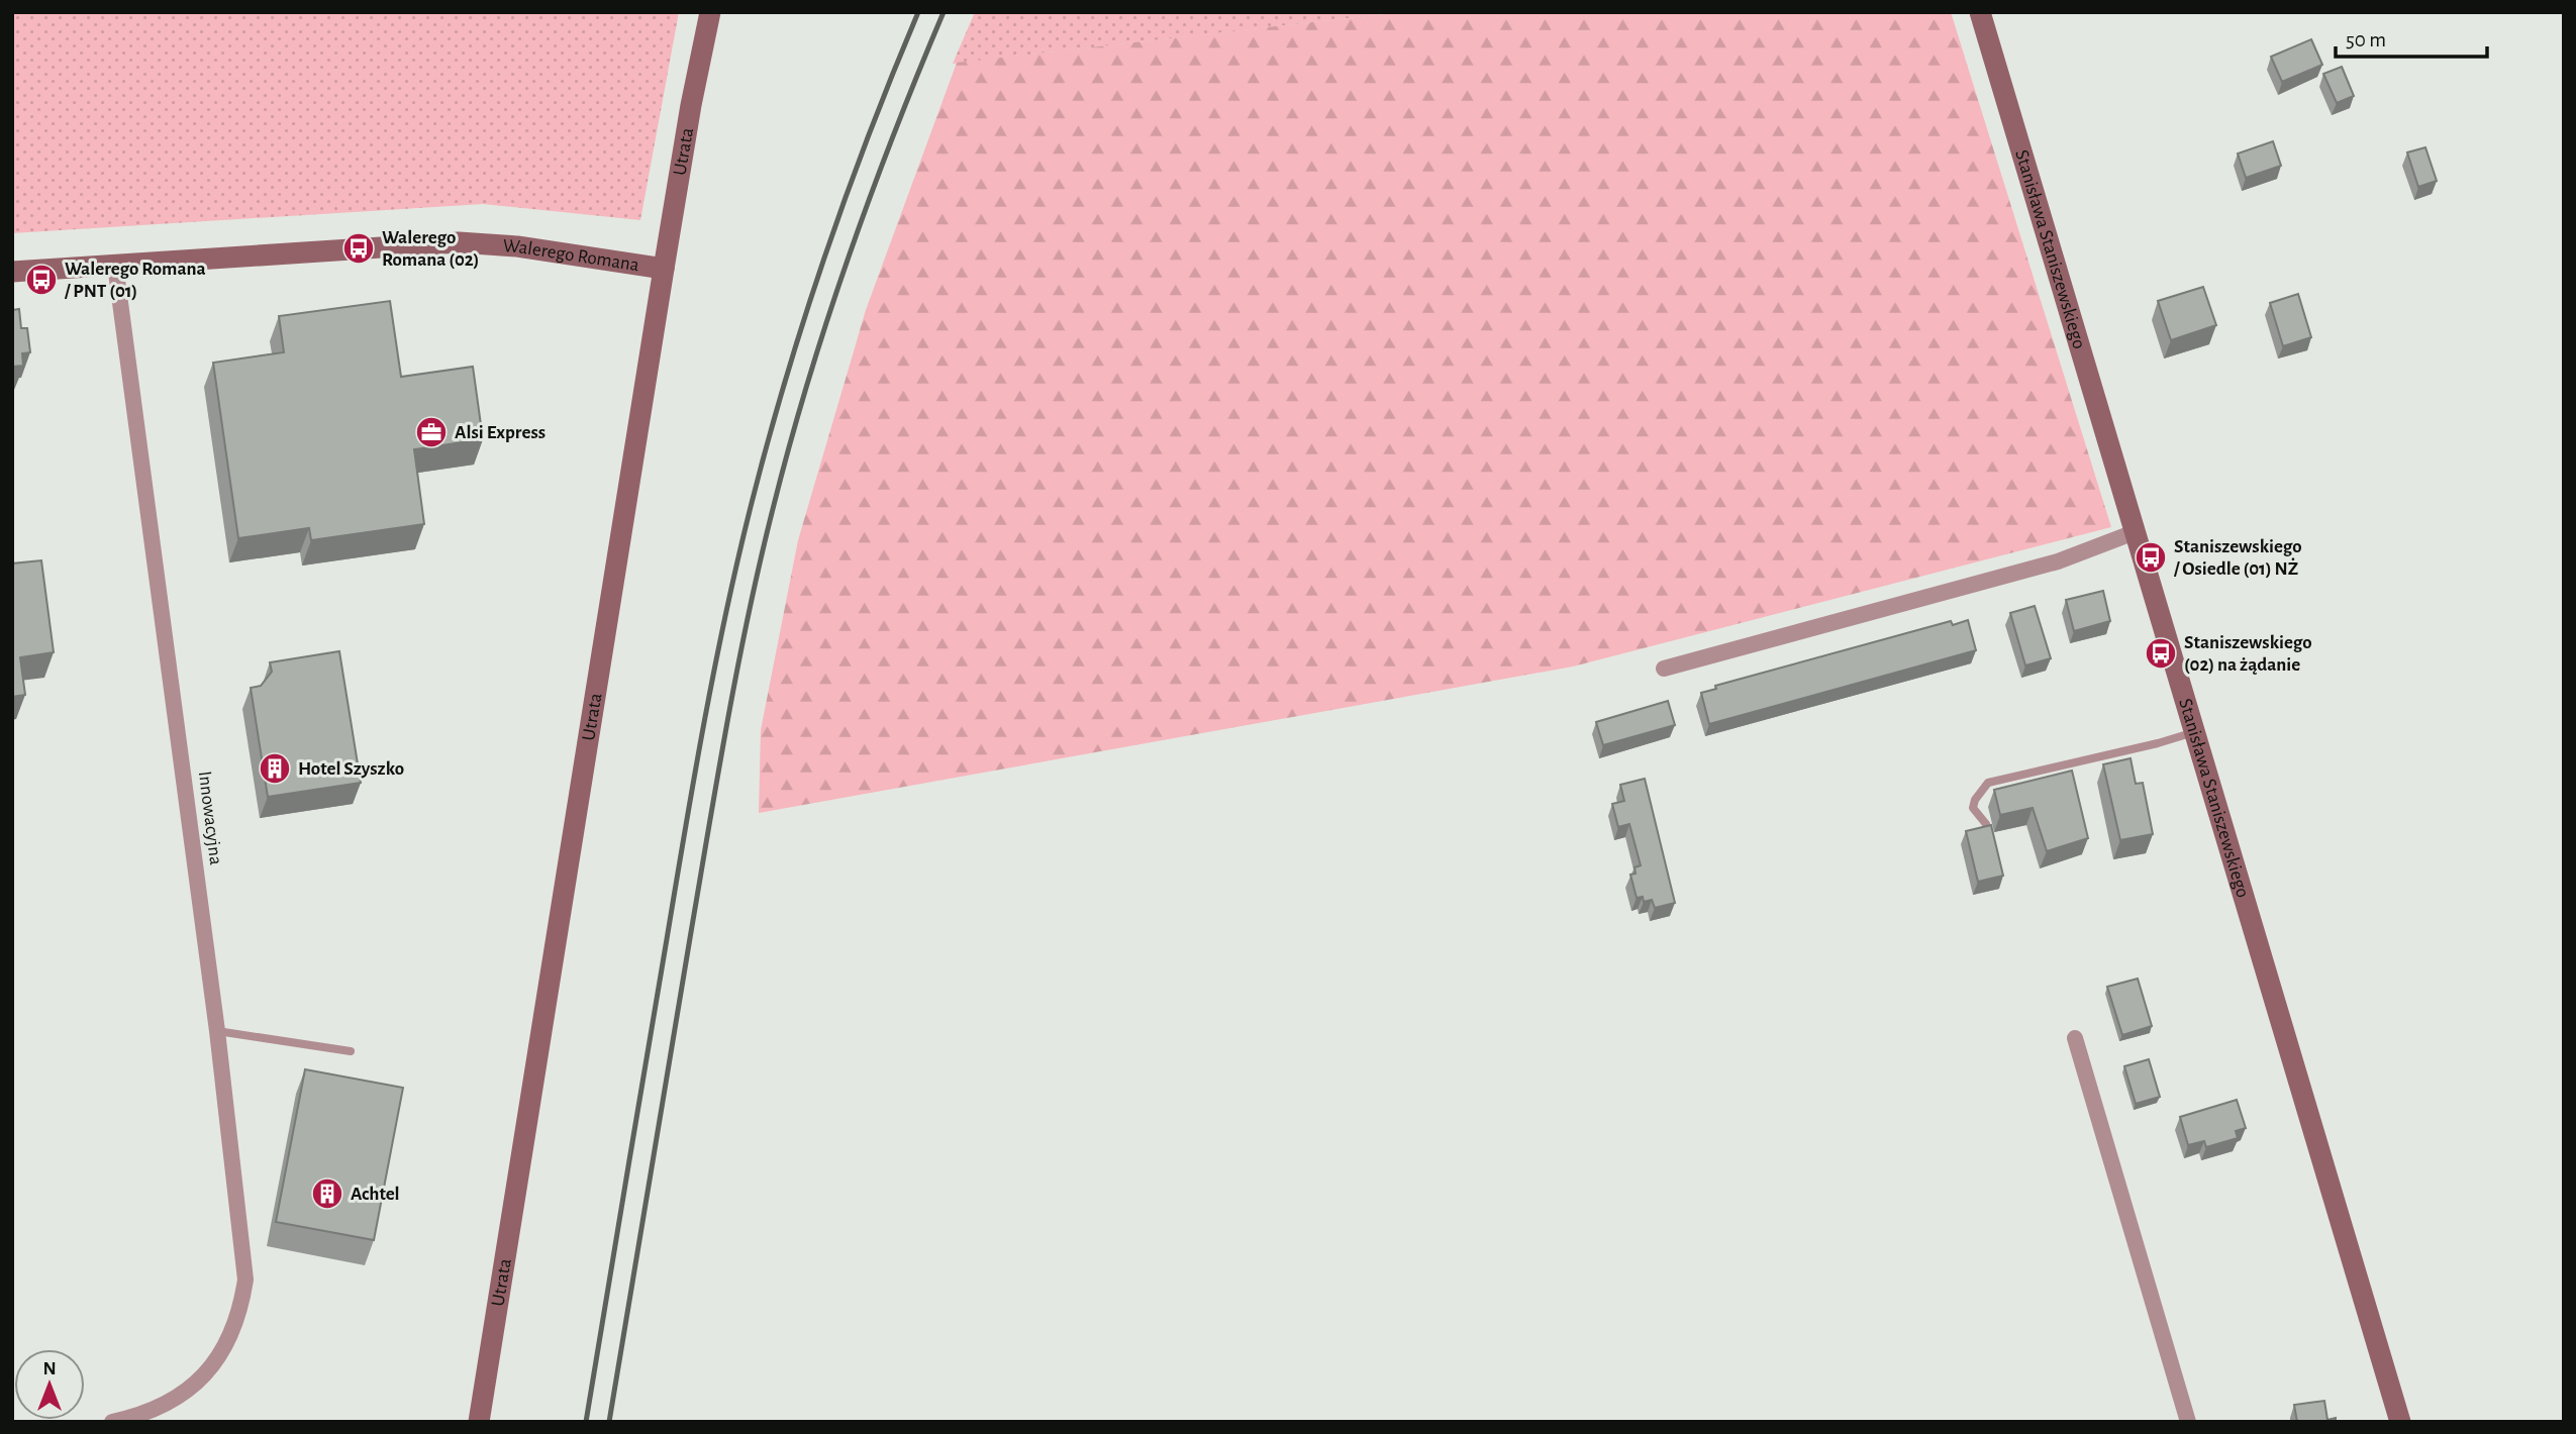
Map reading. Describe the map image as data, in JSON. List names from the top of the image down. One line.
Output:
{"streets":{"street":["Utrata","Stanisława Staniszewskiego","Walerego Romana","Innowacyjna"]},"crossings":[["Utrata","Walerego Romana"],["Walerego Romana","Innowacyjna"]],"places":{"bus stop":["Walerego Romana (02)","Walerego Romana / PNT (01)","Staniszewskiego / Osiedle (01) NŻ","Staniszewskiego (02) na żądanie"],"office":["Alsi Express"],"building":["Hotel Szyszko","Achtel"]},"scale_bar":"50 m","north":"top"}
